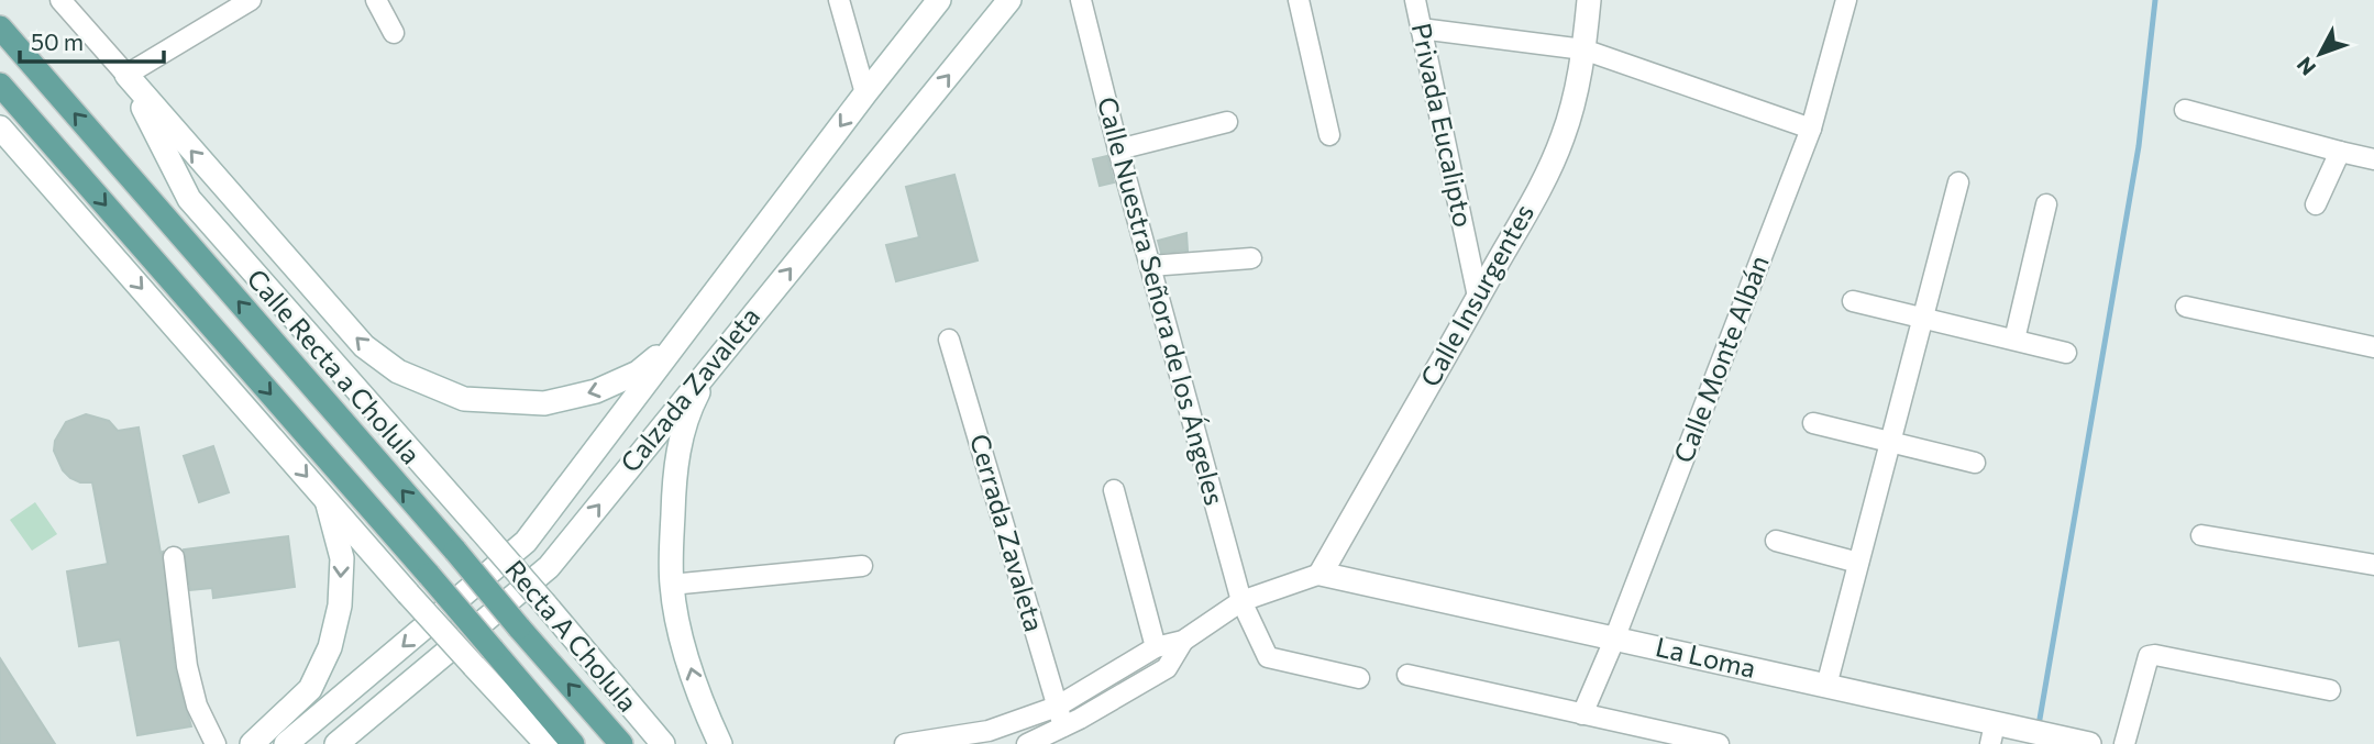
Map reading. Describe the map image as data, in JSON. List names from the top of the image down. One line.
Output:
{"streets":{"main road":["Calle Insurgentes","Calle Recta a Cholula","Calzada Zavaleta","Recta A Cholula","La Loma"],"street":["Privada Eucalipto","Calle Nuestra Señora de los Ángeles","Calle Monte Albán","Cerrada Zavaleta"]},"crossings":[["Privada Eucalipto","Calle Insurgentes"],["Calle Insurgentes","La Loma"],["Calle Monte Albán","La Loma"]],"scale_bar":"50 m","north":"bottom left"}
